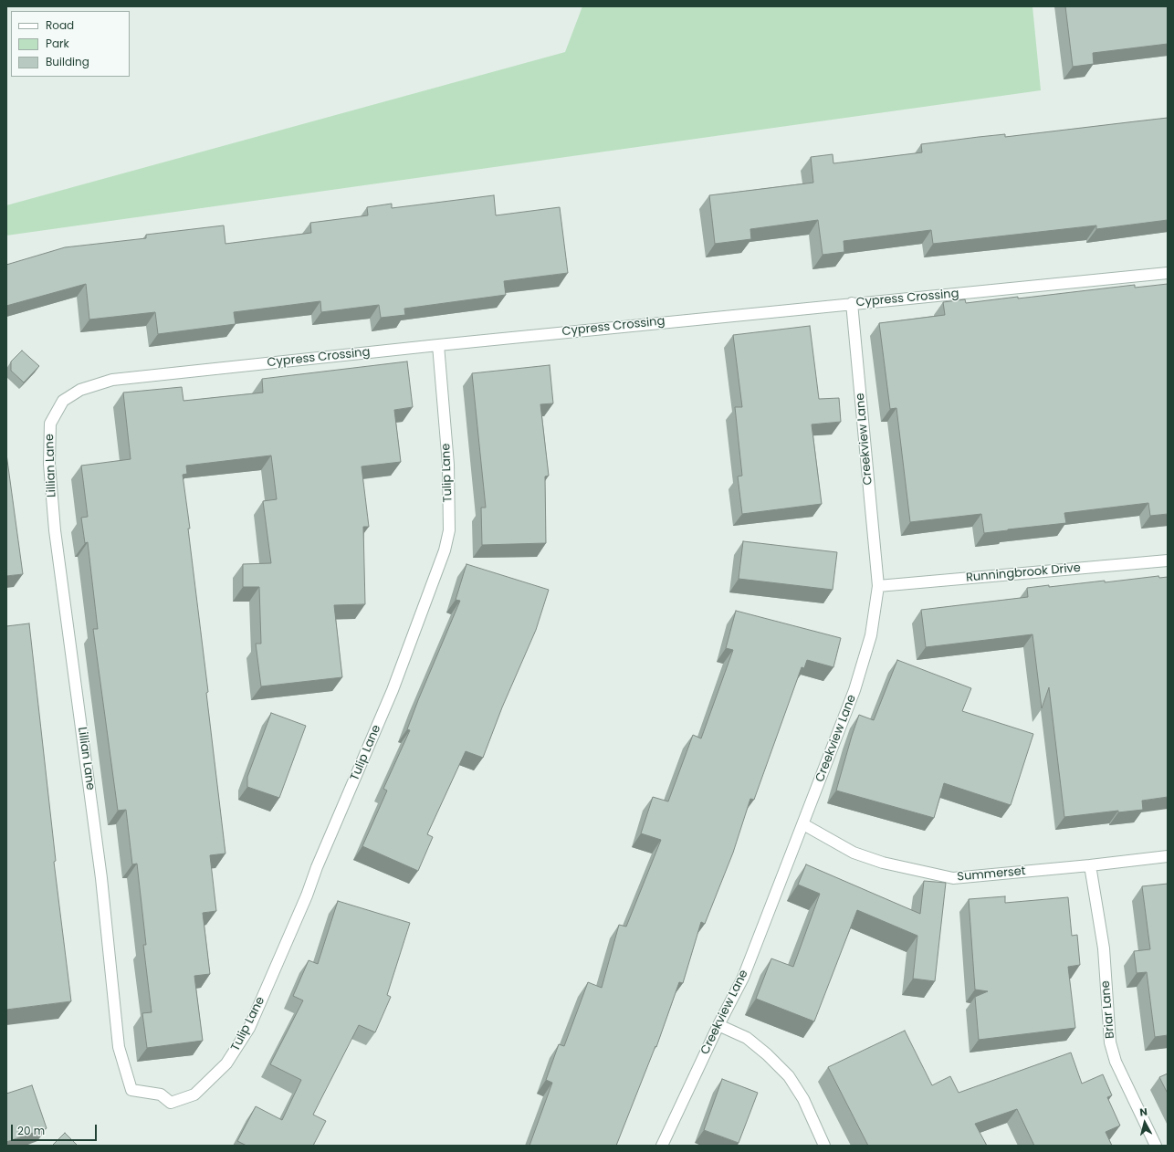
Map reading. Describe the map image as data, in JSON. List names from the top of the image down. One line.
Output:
{"streets":{"street":["Cypress Crossing","Creekview Lane","Lillian Lane","Tulip Lane","Runningbrook Drive","Summerset","Briar Lane"]},"crossings":[["Cypress Crossing","Creekview Lane"],["Cypress Crossing","Lillian Lane"],["Cypress Crossing","Tulip Lane"],["Creekview Lane","Runningbrook Drive"],["Creekview Lane","Summerset"],["Lillian Lane","Tulip Lane"],["Summerset","Briar Lane"]],"legend":["Road","Park","Building"],"scale_bar":"20 m","north":"top"}
